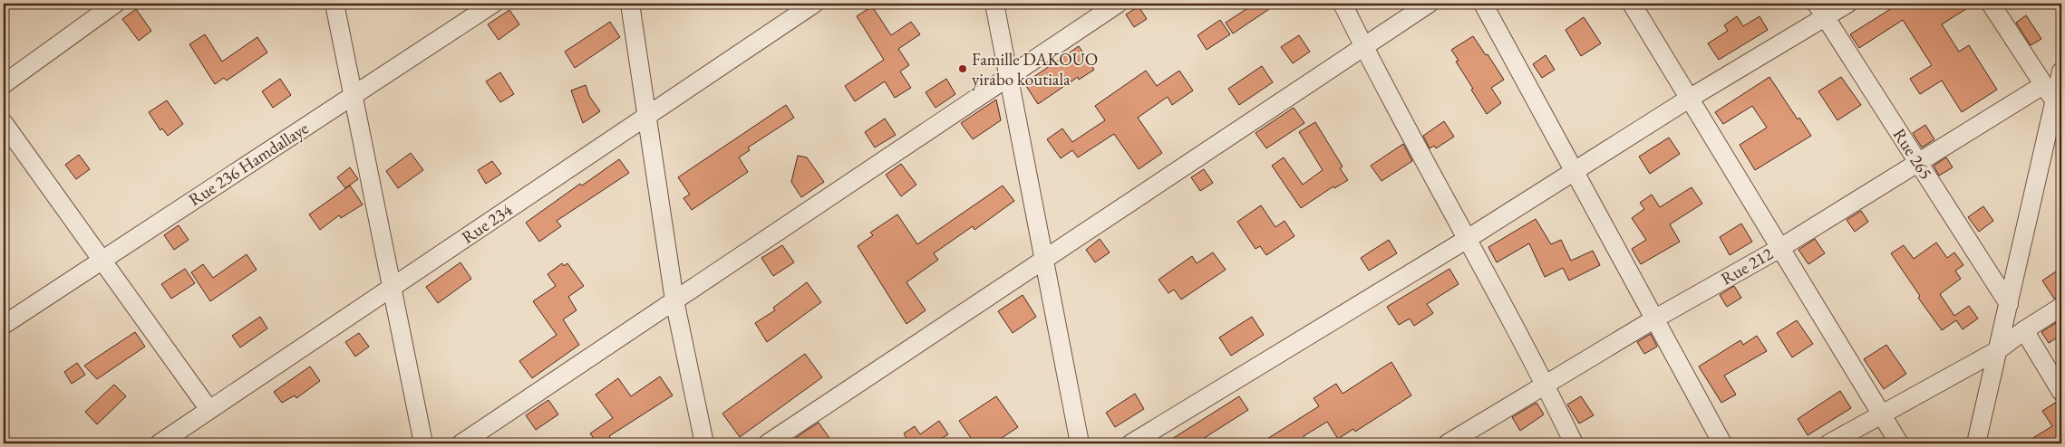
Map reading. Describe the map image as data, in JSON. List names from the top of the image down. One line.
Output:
{"streets":{"street":["Rue 265","Rue 236 Hamdallaye","Rue 234","Rue 212"]},"crossings":[["Rue 265","Rue 212"]],"places":["Famille DAKOUO yirabo koutiala"]}
